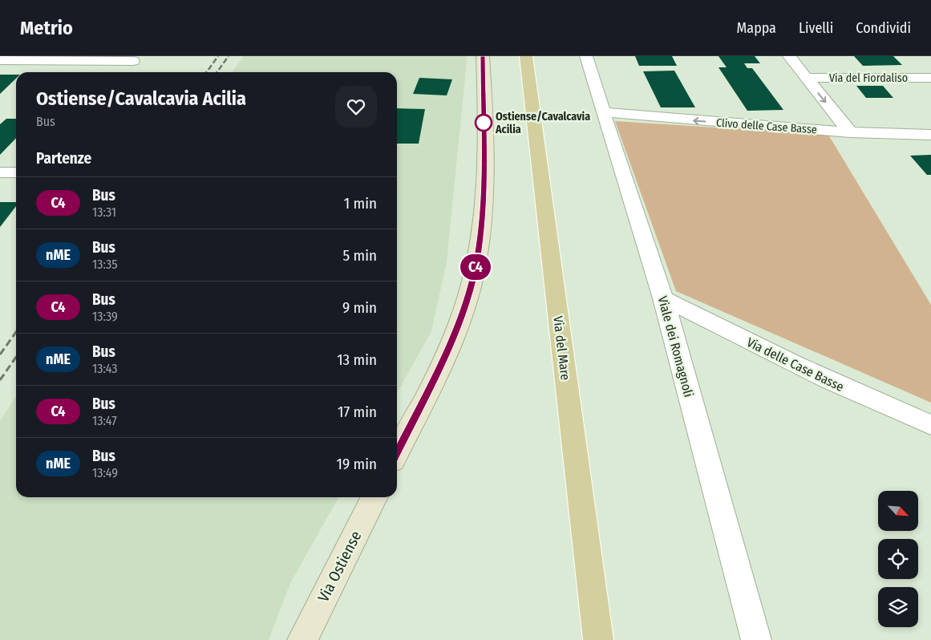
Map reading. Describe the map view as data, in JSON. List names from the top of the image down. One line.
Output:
{"streets":{"main road":["Via del Mare","Via Ostiense"],"street":["Via del Fiordaliso","Clivo delle Case Basse","Viale dei Romagnoli","Via delle Case Basse"]},"crossings":[["Clivo delle Case Basse","Viale dei Romagnoli"],["Viale dei Romagnoli","Via delle Case Basse"]],"one_way":["Clivo delle Case Basse"],"places":["Ostiense/Cavalcavia Acilia"],"lines":["bus line C4"],"north":"bottom right","page":{"header":"Metrio","nav":["Mappa","Livelli","Condividi"],"on_map":"C4","heading":[["Ostiense/Cavalcavia Acilia","Bus"],"Partenze"],"list":[{"mark":"C4","name":"Bus","note":"13:31","value":"1 min"},{"mark":"nME","name":"Bus","note":"13:35","value":"5 min"},{"mark":"C4","name":"Bus","note":"13:39","value":"9 min"},{"mark":"nME","name":"Bus","note":"13:43","value":"13 min"},{"mark":"C4","name":"Bus","note":"13:47","value":"17 min"},{"mark":"nME","name":"Bus","note":"13:49","value":"19 min"}]}}
